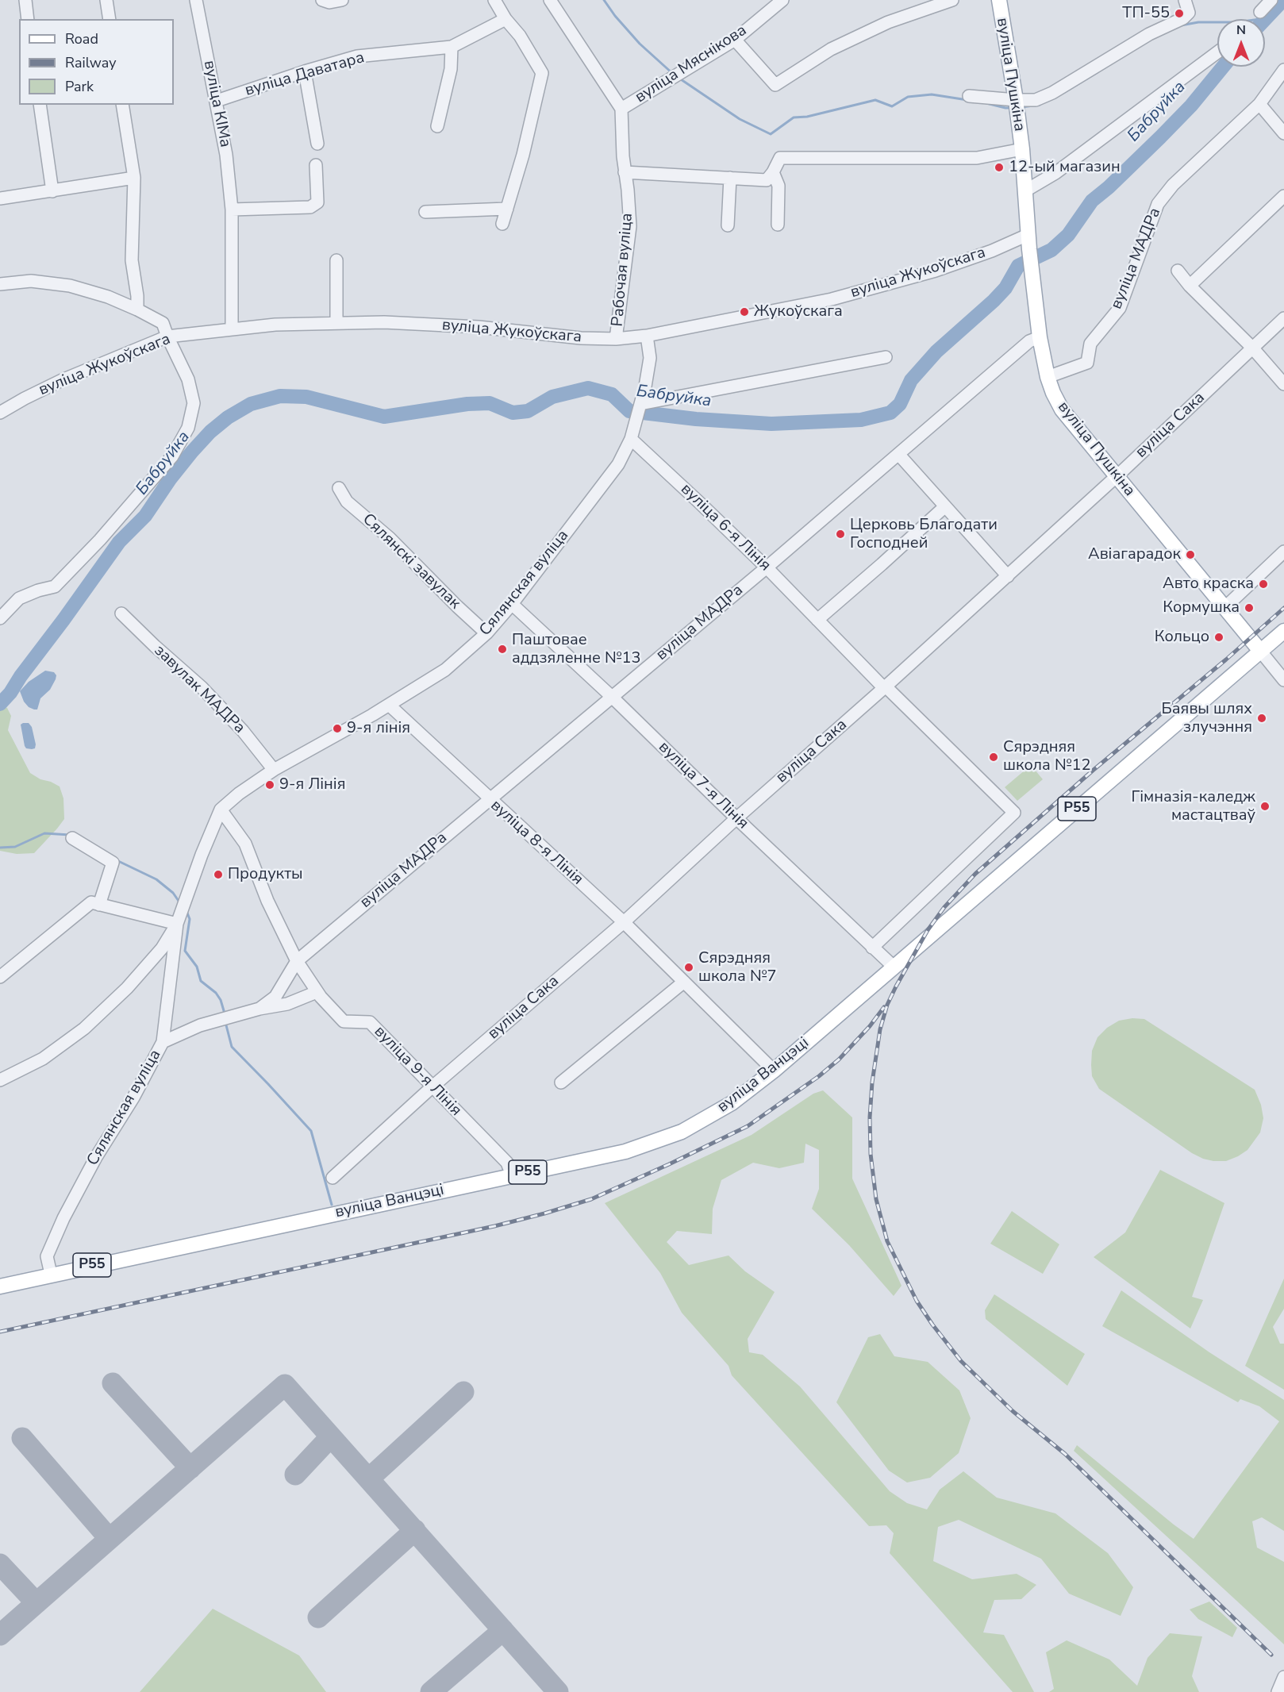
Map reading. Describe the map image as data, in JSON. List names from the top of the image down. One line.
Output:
{"streets":{"main road":["вуліца Пушкіна","Р55","вуліца Ванцэці"],"street":["вуліца Мяснікова","вуліца Даватара","вуліца КІМа","вуліца МАДРа","Рабочая вуліца","вуліца Жукоўскага","вуліца Сака","вуліца 6-я Лінія","Сялянскі завулак","Сялянская вуліца","завулак МАДРа","вуліца 7-я Лінія","вуліца 8-я Лінія","вуліца 9-я Лінія"]},"crossings":[["вуліца Мяснікова","Рабочая вуліца"],["вуліца Даватара","вуліца КІМа"],["вуліца Пушкіна","вуліца МАДРа"],["вуліца Пушкіна","вуліца Жукоўскага"],["вуліца Пушкіна","вуліца Сака"],["вуліца Пушкіна","вуліца Ванцэці"],["вуліца КІМа","вуліца Жукоўскага"],["вуліца МАДРа","вуліца 6-я Лінія"],["вуліца МАДРа","Сялянская вуліца"],["вуліца МАДРа","вуліца 7-я Лінія"],["вуліца МАДРа","вуліца 8-я Лінія"],["вуліца МАДРа","вуліца 9-я Лінія"],["Рабочая вуліца","вуліца Жукоўскага"],["вуліца Жукоўскага","Сялянская вуліца"],["вуліца Сака","вуліца 6-я Лінія"],["вуліца Сака","вуліца 7-я Лінія"],["вуліца Сака","вуліца 8-я Лінія"],["вуліца Сака","вуліца 9-я Лінія"],["вуліца 6-я Лінія","Сялянская вуліца"],["вуліца 6-я Лінія","вуліца 7-я Лінія"],["Сялянскі завулак","Сялянская вуліца"],["Сялянская вуліца","завулак МАДРа"],["Сялянская вуліца","вуліца 7-я Лінія"],["Сялянская вуліца","вуліца 8-я Лінія"],["Сялянская вуліца","вуліца 9-я Лінія"],["Сялянская вуліца","вуліца Ванцэці"],["вуліца 7-я Лінія","вуліца Ванцэці"],["вуліца 8-я Лінія","вуліца Ванцэці"],["вуліца 9-я Лінія","вуліца Ванцэці"]],"water":["Бабруйка"],"places":["ТП-55","12-ый магазин","Жукоўскага","Церковь Благодати Господней","Авіагарадок","Авто краска","Кормушка","Кольцо","Паштовае аддзяленне №13","Баявы шлях злучэння","9-я лінія","Сярэдняя школа №12","9-я Лінія","Гімназія-каледж мастацтваў","Продукты","Сярэдняя школа №7"],"legend":["Road","Railway","Park"],"north":"top"}
